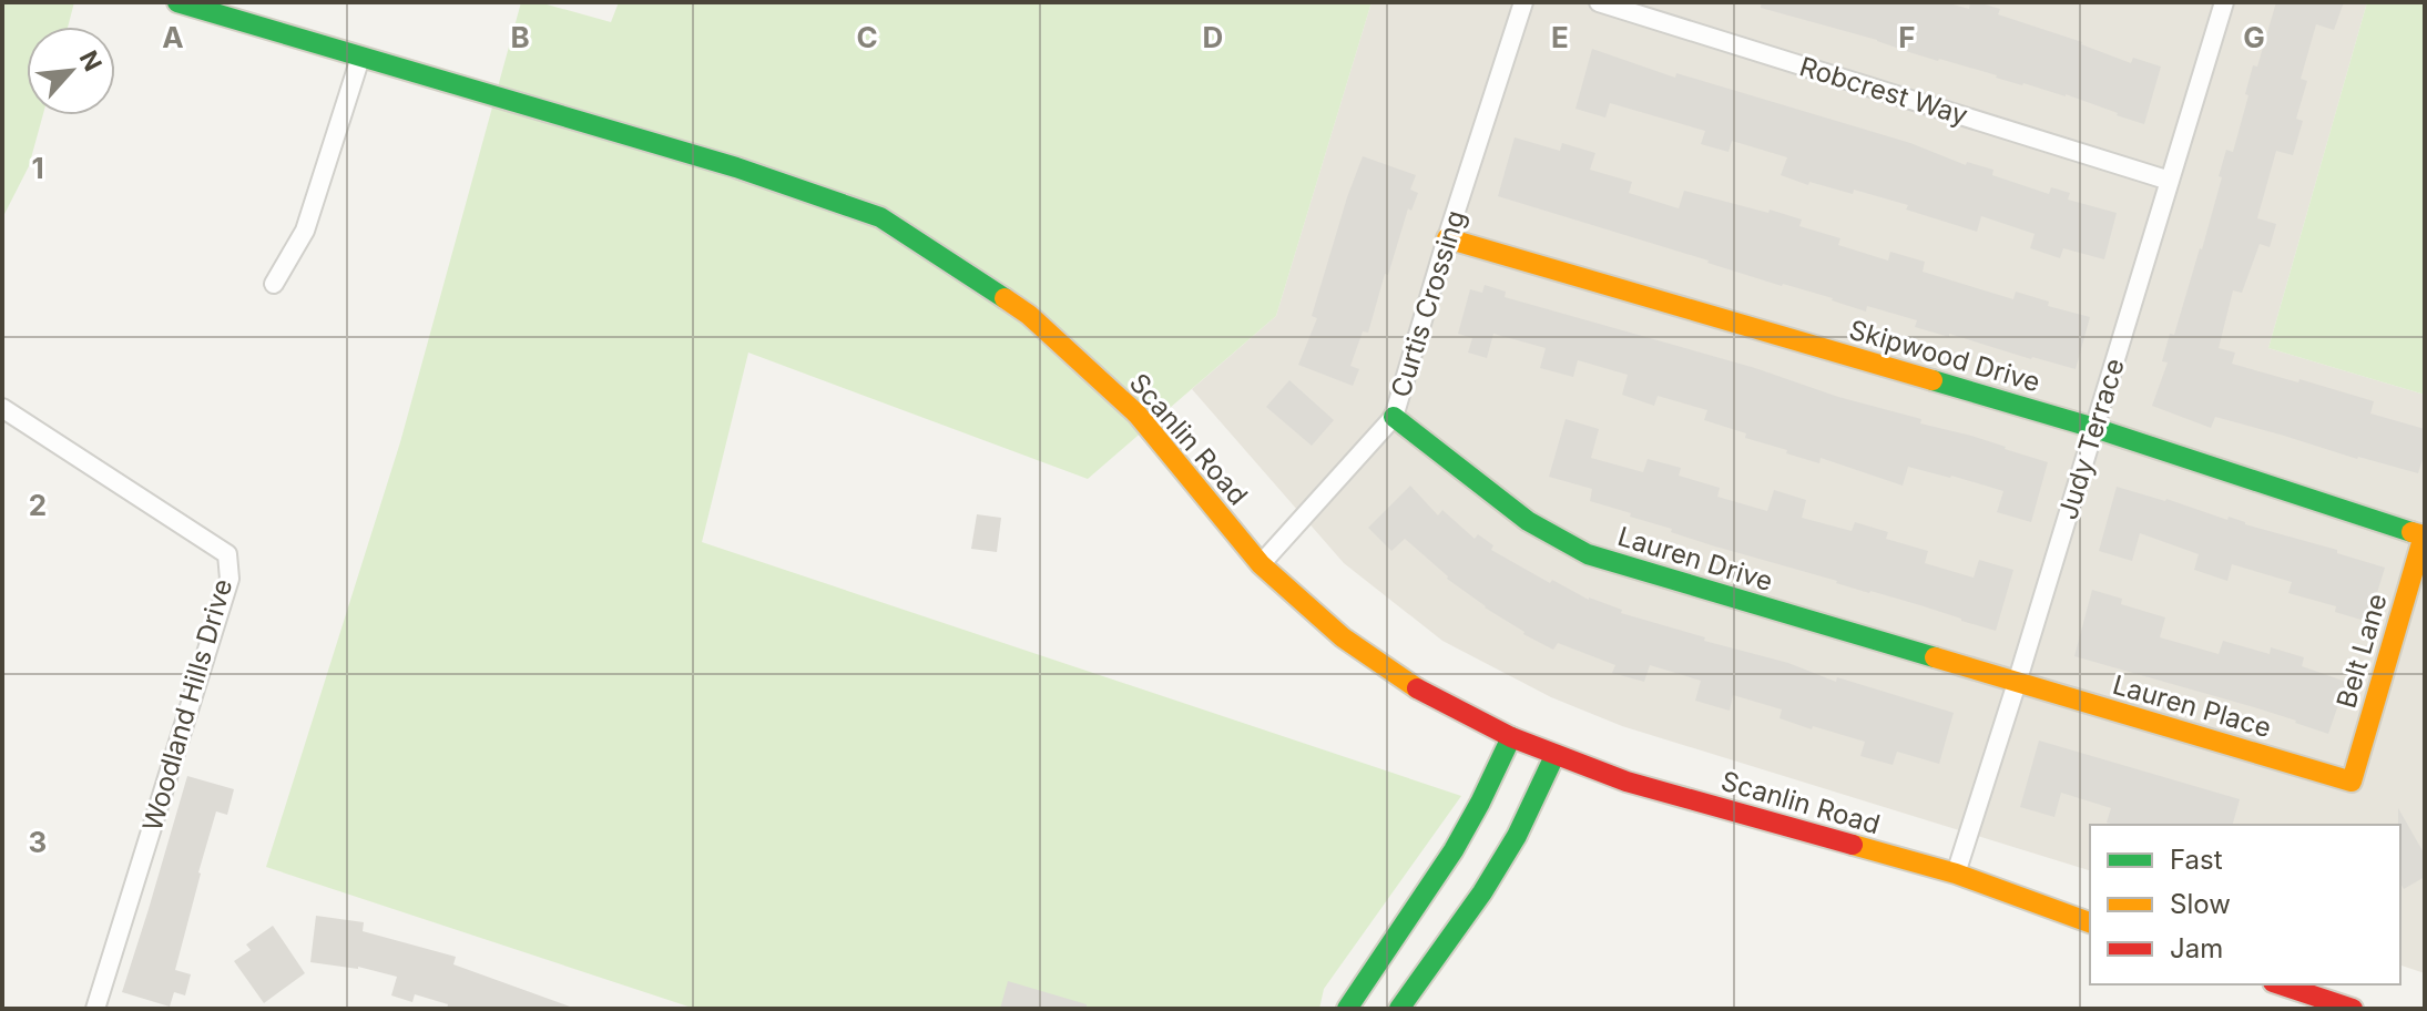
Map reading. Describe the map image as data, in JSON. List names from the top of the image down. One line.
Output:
{"streets":{"street":["Robcrest Way","Curtis Crossing","Skipwood Drive","Scanlin Road","Judy Terrace","Lauren Drive","Belt Lane","Woodland Hills Drive","Lauren Place"]},"crossings":[["Robcrest Way","Judy Terrace"],["Curtis Crossing","Skipwood Drive"],["Curtis Crossing","Scanlin Road"],["Curtis Crossing","Lauren Drive"],["Skipwood Drive","Judy Terrace"],["Skipwood Drive","Belt Lane"],["Scanlin Road","Judy Terrace"],["Judy Terrace","Lauren Drive"],["Judy Terrace","Lauren Place"],["Lauren Drive","Lauren Place"],["Belt Lane","Lauren Place"]],"legend":["Fast","Slow","Jam"],"north":"top right","grid":{"columns":["A","B","C","D","E","F","G"],"rows":["1","2","3"]}}
